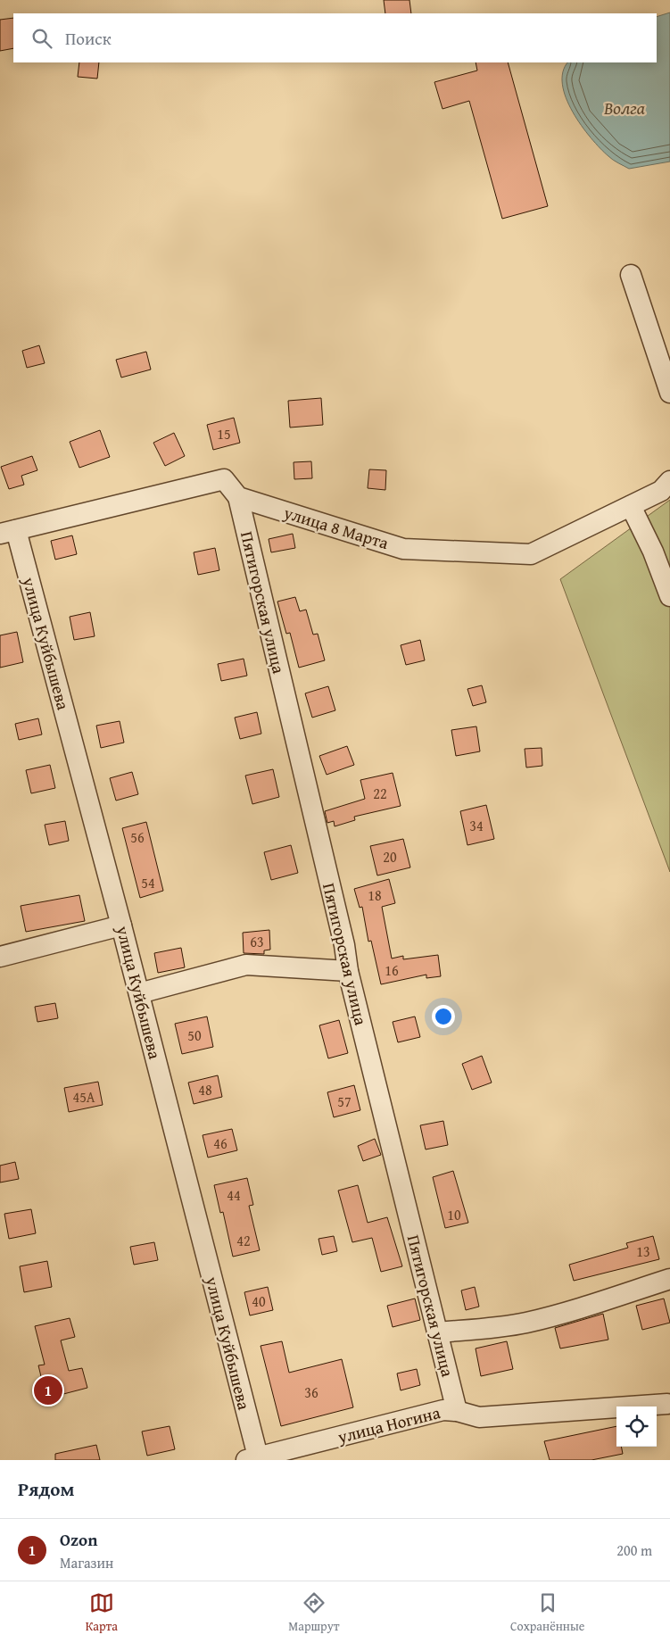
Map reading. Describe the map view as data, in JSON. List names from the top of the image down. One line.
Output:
{"streets":{"street":["улица 8 Марта","Пятигорская улица","улица Куйбышева","улица Ногина"]},"crossings":[["улица 8 Марта","Пятигорская улица"],["Пятигорская улица","улица Ногина"],["улица Куйбышева","улица Ногина"]],"water":["Волга"],"house_numbers":["15","22","34","56","20","54","18","63","16","50","48","45А","57","46","44","10","42","13","40","36"],"page":{"search":"Поиск","pins":"1","heading":"Рядом","list":[{"mark":"1","name":"Ozon","note":"Магазин","value":"200 m"}],"nav":["Карта","Маршрут","Сохранённые"]}}
